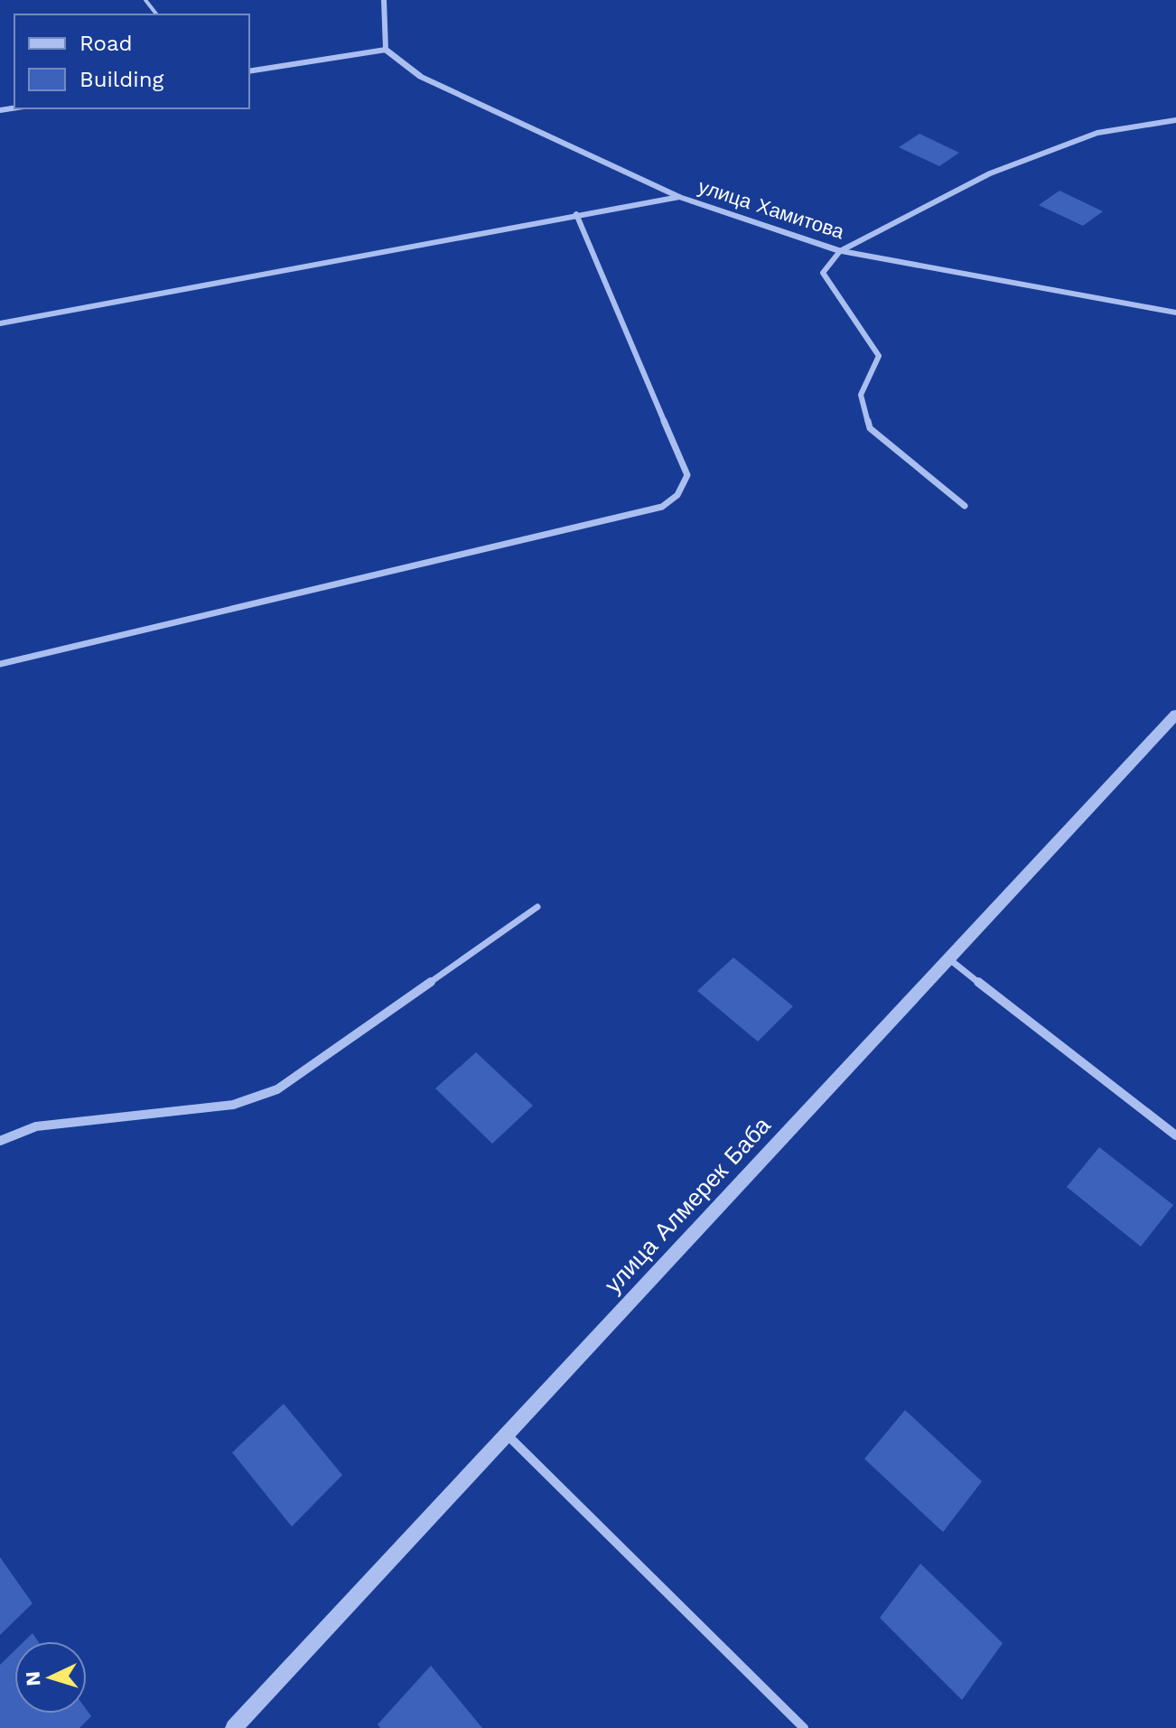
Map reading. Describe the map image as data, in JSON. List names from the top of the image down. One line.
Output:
{"streets":{"street":["улица Хамитова","улица Алмерек Баба"]},"legend":["Road","Building"],"north":"left"}
